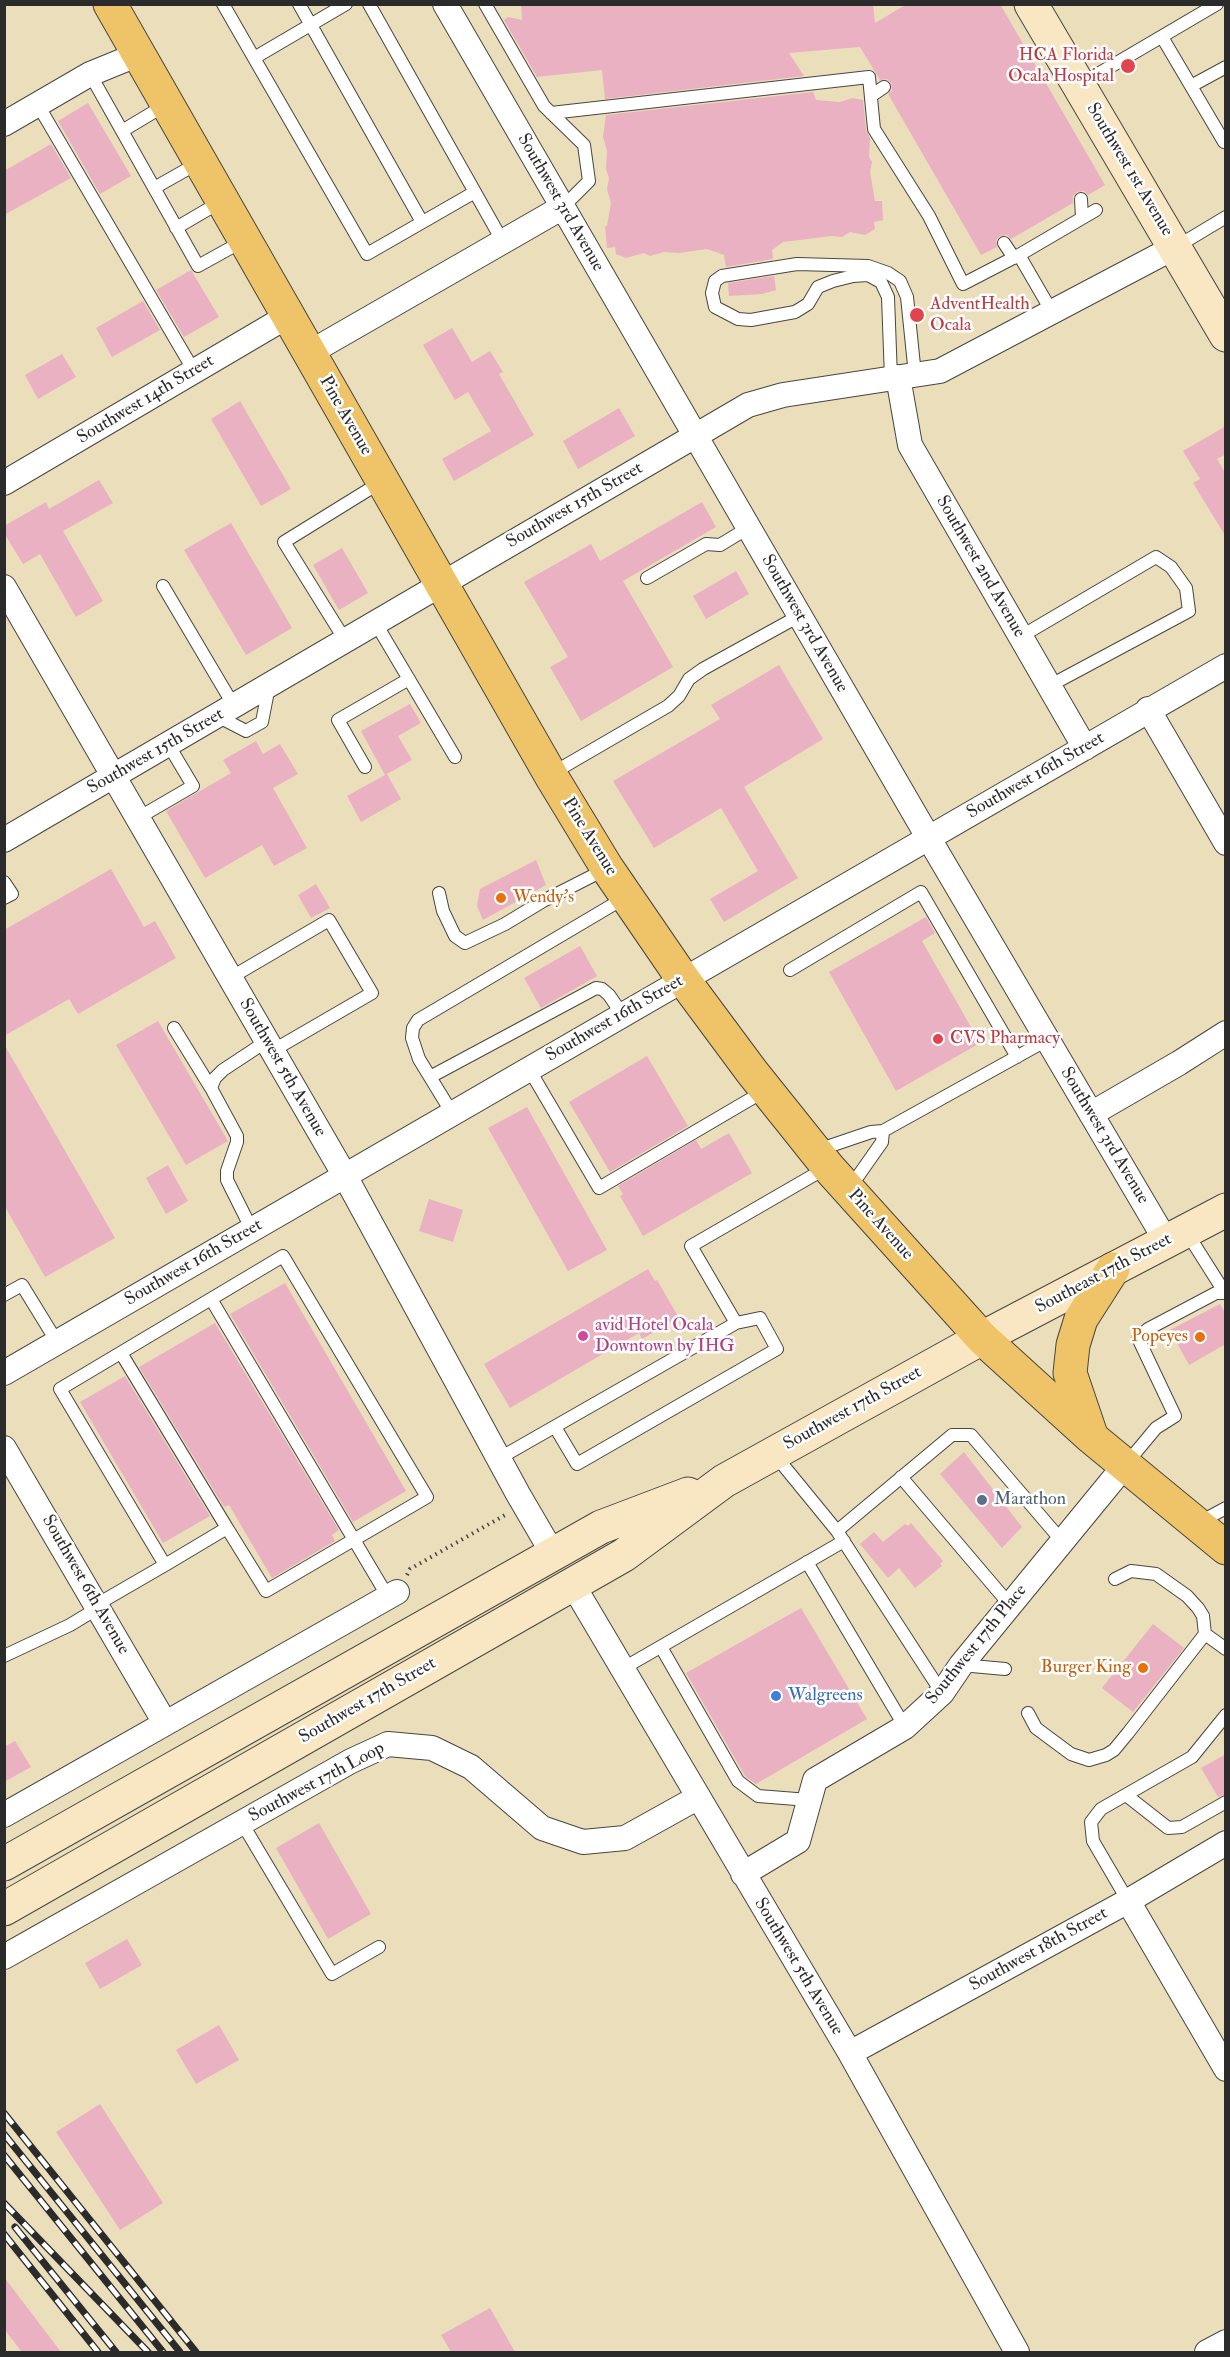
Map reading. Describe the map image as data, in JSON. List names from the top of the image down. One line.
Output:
{"streets":{"highway":["Pine Avenue"],"main road":["Southwest 1st Avenue","Southeast 17th Street","Southwest 17th Street"],"street":["Southwest 3rd Avenue","Southwest 14th Street","Southwest 15th Street","Southwest 2nd Avenue","Southwest 16th Street","Southwest 5th Avenue","Southwest 6th Avenue","Southwest 17th Place","Southwest 17th Loop","Southwest 18th Street"]},"crossings":[["Southwest 1st Avenue","Southwest 15th Street"],["Southwest 3rd Avenue","Southwest 15th Street"],["Southwest 3rd Avenue","Southwest 16th Street"],["Southwest 3rd Avenue","Southeast 17th Street"],["Southwest 14th Street","Pine Avenue"],["Pine Avenue","Southwest 15th Street"],["Pine Avenue","Southwest 16th Street"],["Pine Avenue","Southeast 17th Street"],["Pine Avenue","Southwest 17th Street"],["Pine Avenue","Southwest 17th Place"],["Southwest 15th Street","Southwest 2nd Avenue"],["Southwest 15th Street","Southwest 5th Avenue"],["Southwest 2nd Avenue","Southwest 16th Street"],["Southwest 16th Street","Southwest 5th Avenue"],["Southwest 5th Avenue","Southwest 17th Street"],["Southwest 5th Avenue","Southwest 17th Place"],["Southwest 5th Avenue","Southwest 17th Loop"],["Southwest 5th Avenue","Southwest 18th Street"],["Southeast 17th Street","Southwest 17th Street"]],"places":["HCA Florida Ocala Hospital","AdventHealth Ocala","Wendy's","CVS Pharmacy","avid Hotel Ocala Downtown by IHG","Popeyes","Marathon","Burger King","Walgreens"]}
